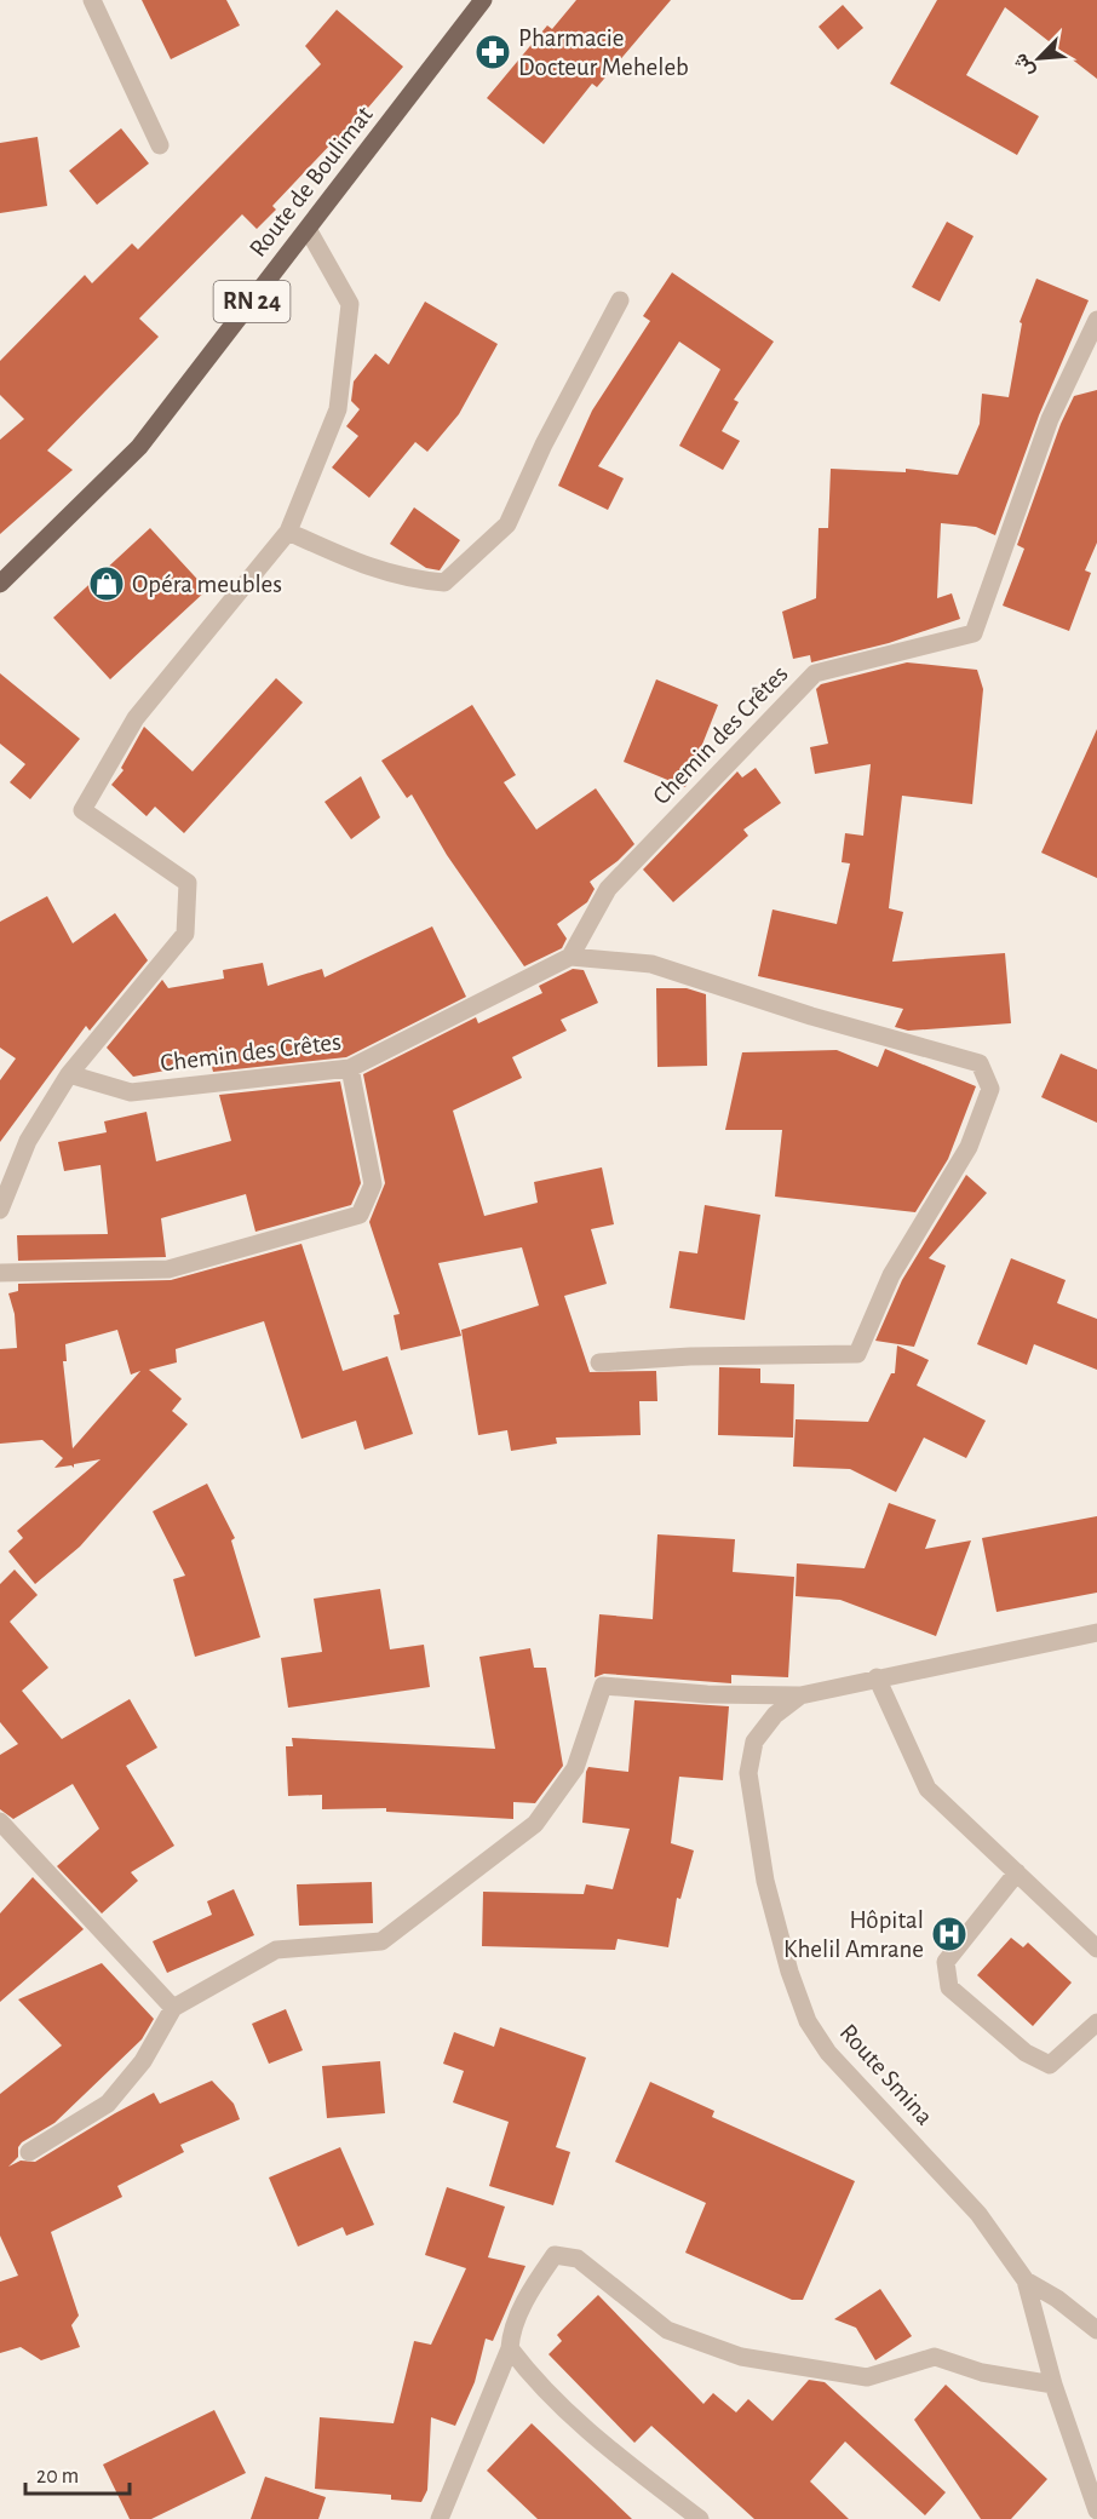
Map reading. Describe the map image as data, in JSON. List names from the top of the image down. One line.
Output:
{"streets":{"main road":["Route de Boulimat","RN 24"],"street":["Chemin des Crêtes","Route Smina"]},"places":{"pharmacy":["Pharmacie Docteur Meheleb"],"shop":["Opéra meubles"],"hospital":["Hôpital Khelil Amrane"]},"scale_bar":"20 m","north":"bottom left"}
